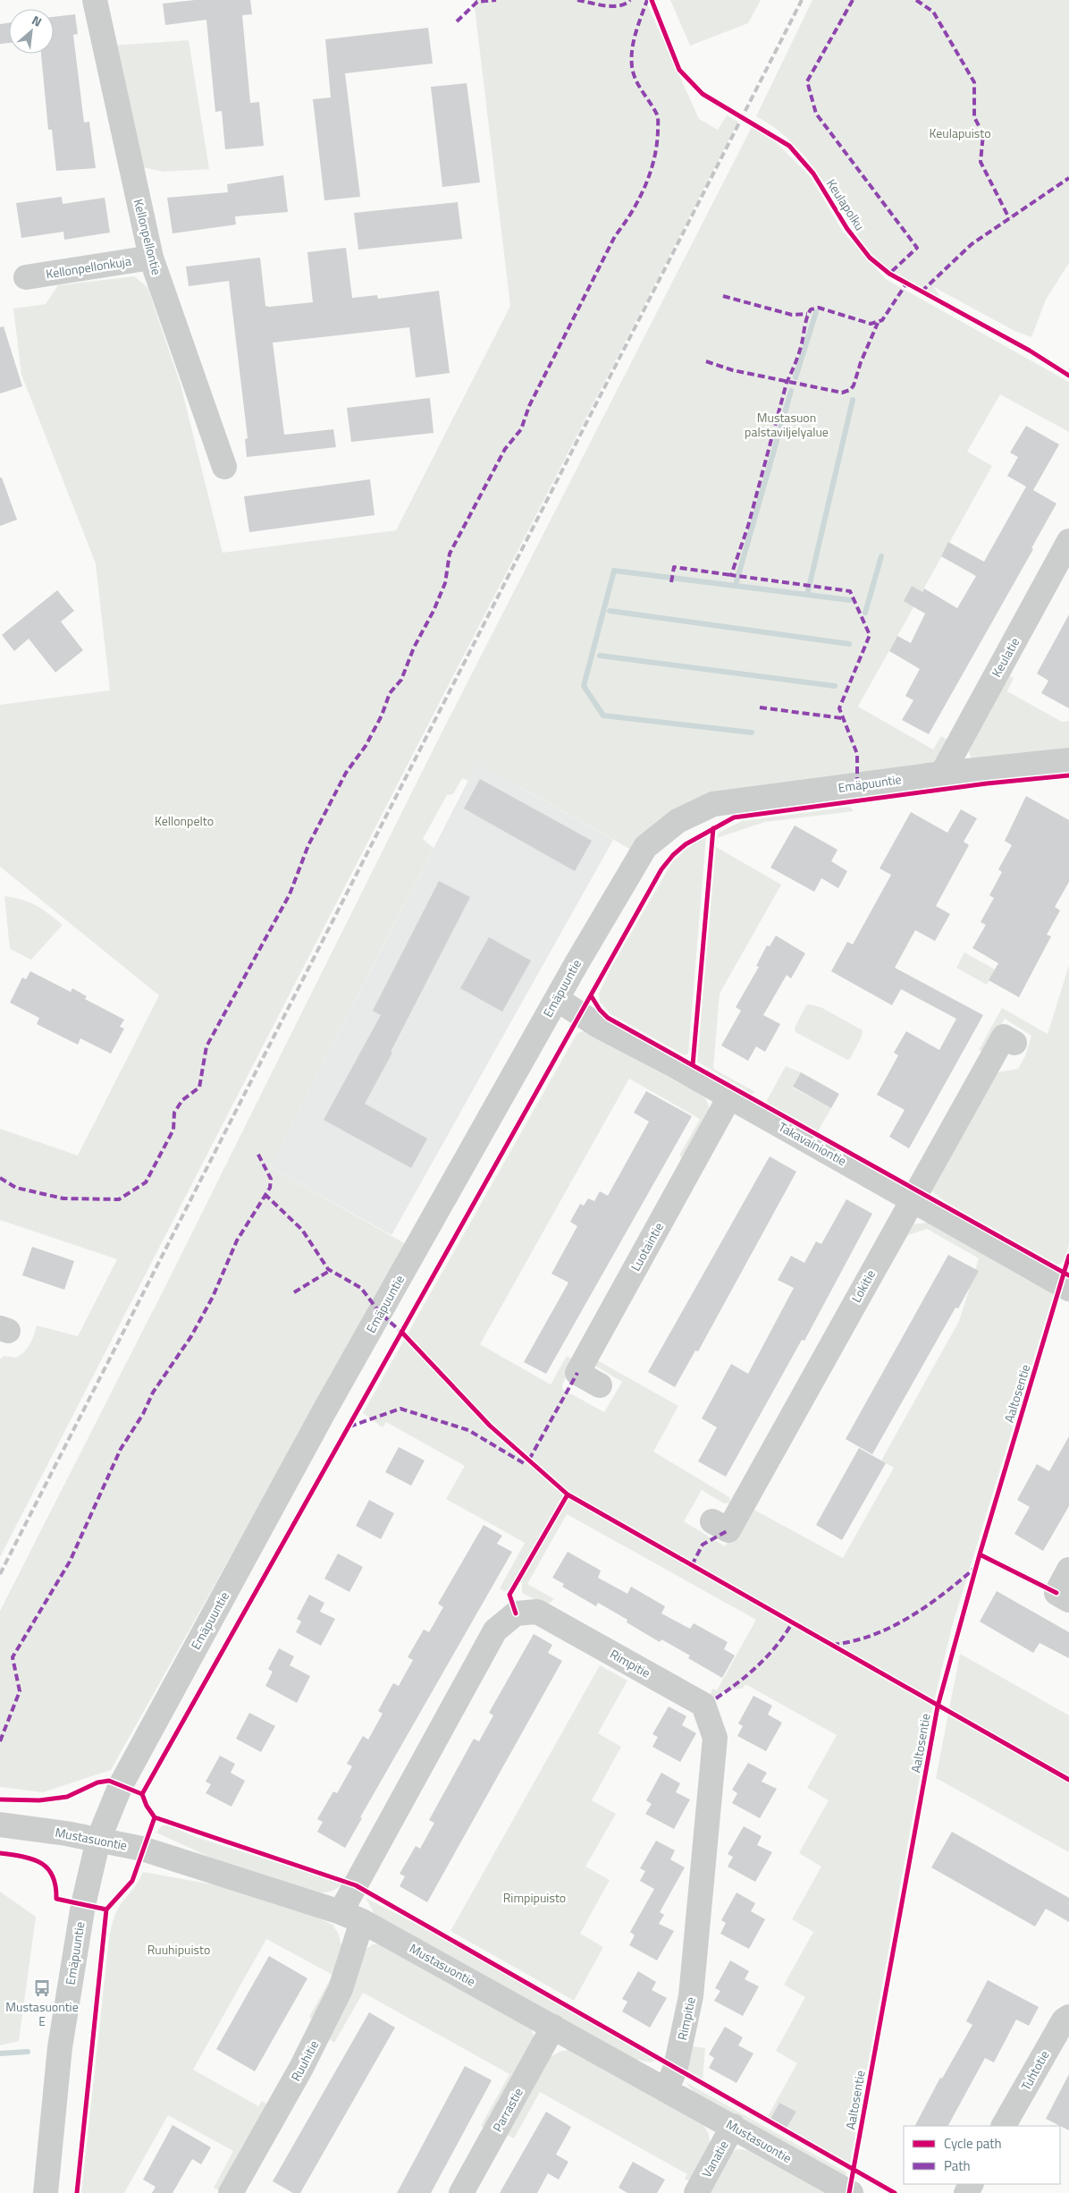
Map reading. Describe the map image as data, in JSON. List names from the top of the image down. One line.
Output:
{"streets":{"street":["Kellonpellontie","Kellonpellonkuja","Keulatie","Emäpuuntie","Takavainiontie","Luotaintie","Lokitie","Rimpitie","Mustasuontie","Ruuhitie","Tuhtotie","Parrastie","Vanatie"],"cycle path":["Keulapolku","Aaltosentie"]},"crossings":[["Kellonpellontie","Kellonpellonkuja"],["Keulatie","Emäpuuntie"],["Emäpuuntie","Takavainiontie"],["Emäpuuntie","Mustasuontie"],["Takavainiontie","Luotaintie"],["Takavainiontie","Lokitie"],["Rimpitie","Mustasuontie"],["Rimpitie","Ruuhitie"],["Mustasuontie","Ruuhitie"],["Mustasuontie","Parrastie"],["Mustasuontie","Vanatie"]],"parks":["Keulapuisto","Mustasuon palstaviljelyalue","Kellonpelto","Rimpipuisto","Ruuhipuisto"],"places":{"bus stop":["Mustasuontie E"]},"legend":["Cycle path","Path"],"north":"top right"}
